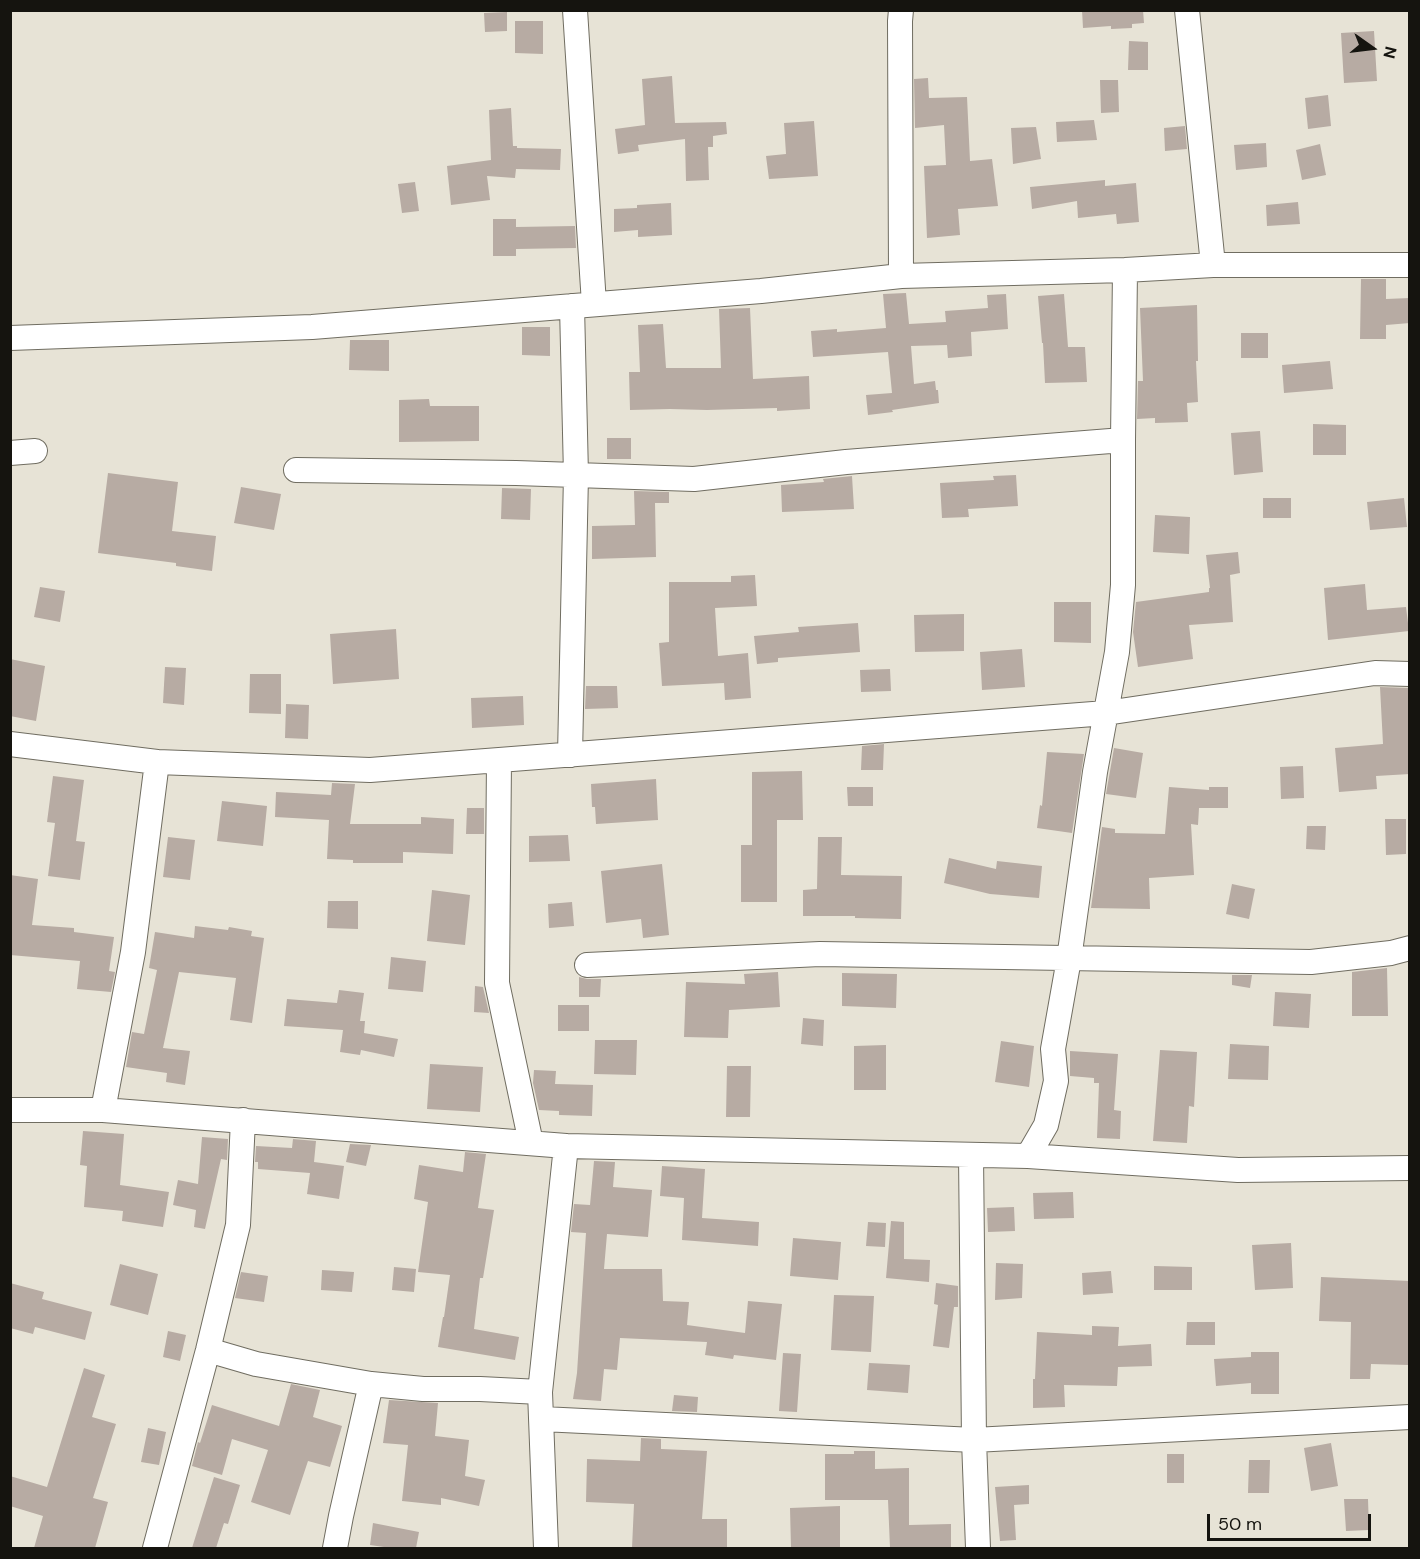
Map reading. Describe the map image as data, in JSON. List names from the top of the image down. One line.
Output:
{"scale_bar":"50 m","north":"right"}
